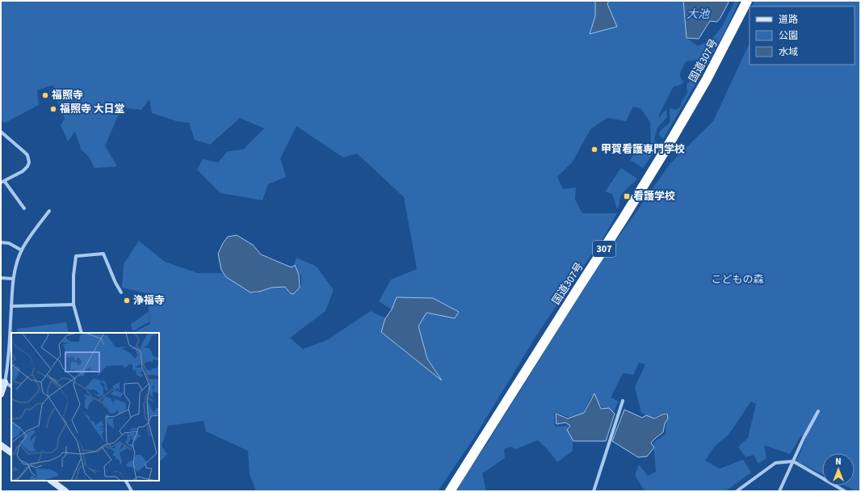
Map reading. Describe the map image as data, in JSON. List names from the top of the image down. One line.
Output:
{"streets":{"highway":["国道307号","307"]},"water":["大池"],"parks":["こどもの森"],"places":{"other":["福照寺","福照寺 大日堂","甲賀看護専門学校","浄福寺"],"transit":["看護学校"]},"legend":["道路","公園","水域"],"north":"top"}
